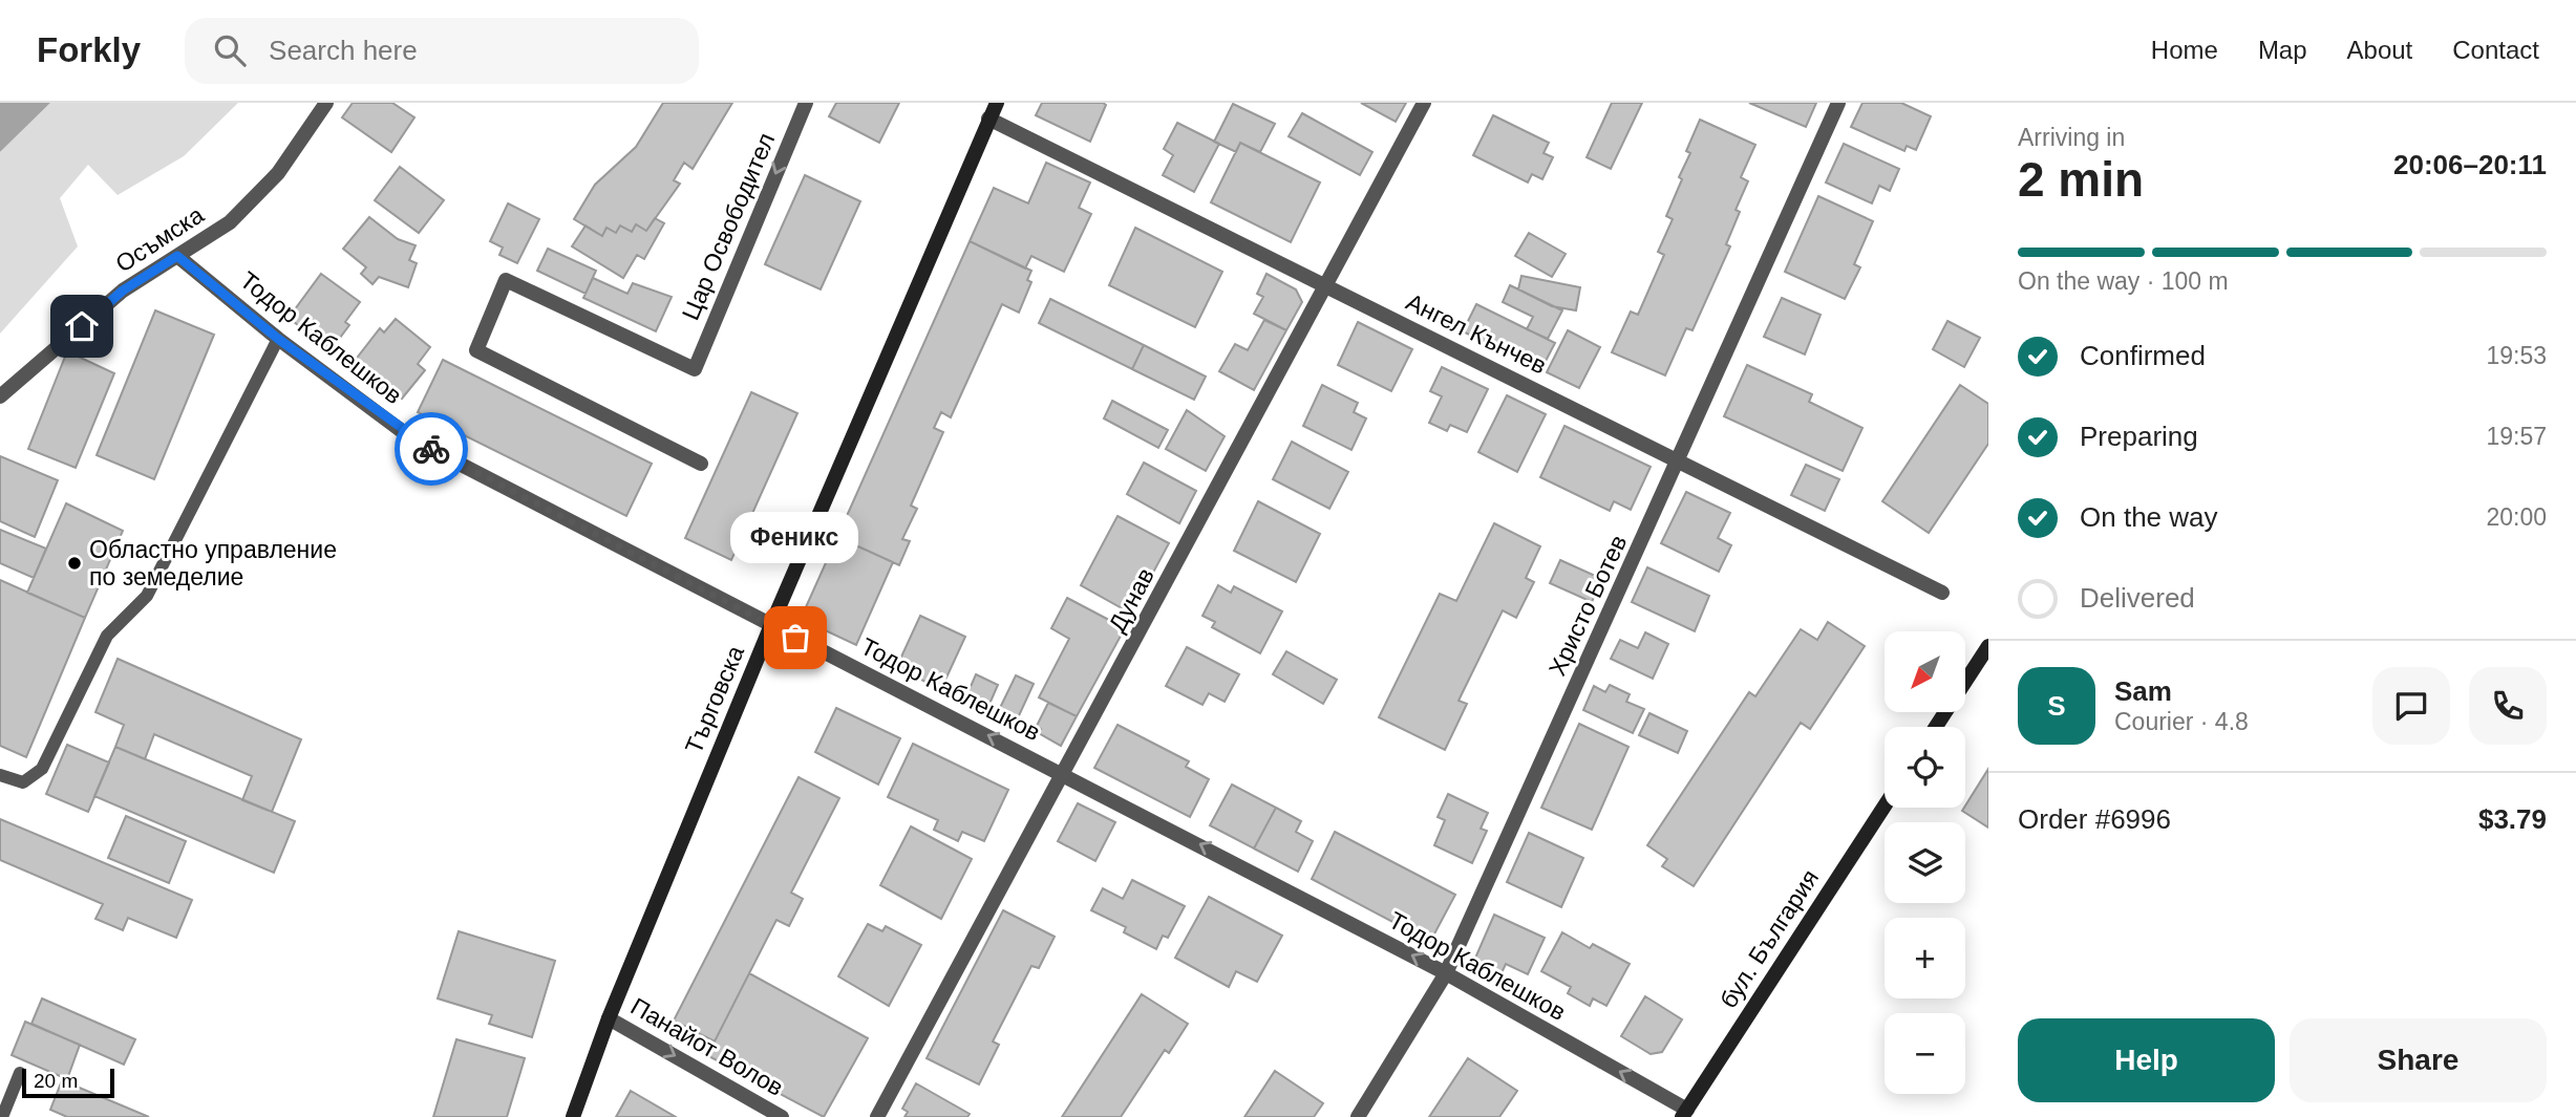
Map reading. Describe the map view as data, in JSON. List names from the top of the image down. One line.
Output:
{"streets":{"street":["Цар Освободител","Осъмска","Ангел Кънчев","Тодор Каблешков","Дунав","Христо Ботев","Търговска","бул. България","Панайот Волов"]},"crossings":[["Осъмска","Тодор Каблешков"],["Ангел Кънчев","Дунав"],["Ангел Кънчев","Христо Ботев"],["Ангел Кънчев","Търговска"],["Тодор Каблешков","Дунав"],["Тодор Каблешков","Христо Ботев"],["Тодор Каблешков","Търговска"],["Тодор Каблешков","бул. България"],["Търговска","Панайот Волов"]],"one_way":["Тодор Каблешков","Панайот Волов"],"places":["Областно управление по земеделие","Феникс"],"scale_bar":"20 m","north":"bottom left","page":{"header":"Forkly","search":"Search here","nav":["Home","Map","About","Contact"],"heading":["2 min","Arriving in","20:06–20:11"],"panel":["Sam","Courier · 4.8","Order #6996","$3.79"],"bar":"On the way · 100 m","list":[["Confirmed","19:53"],["Preparing","19:57"],["On the way","20:00"],"Delivered"],"bubble":"Феникс","map_buttons":["+","−"],"round":"S","buttons":["Help","Share"],"scale":"20 m"}}
